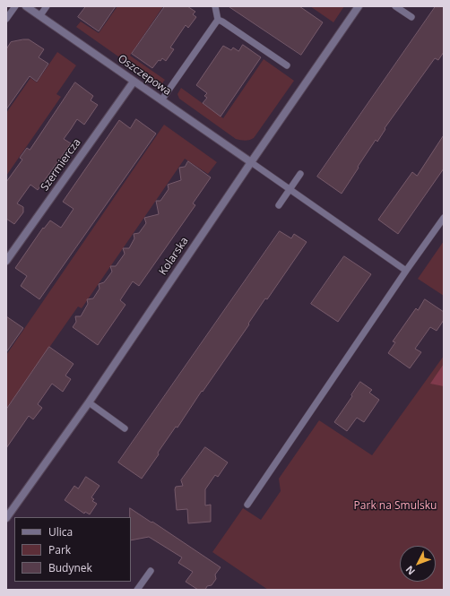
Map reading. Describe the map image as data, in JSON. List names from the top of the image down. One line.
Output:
{"streets":{"street":["Oszczepowa","Szermiercza","Kolarska"]},"crossings":[["Oszczepowa","Szermiercza"],["Oszczepowa","Kolarska"]],"parks":["Park na Smulsku"],"legend":["Ulica","Park","Budynek"],"north":"bottom left"}
